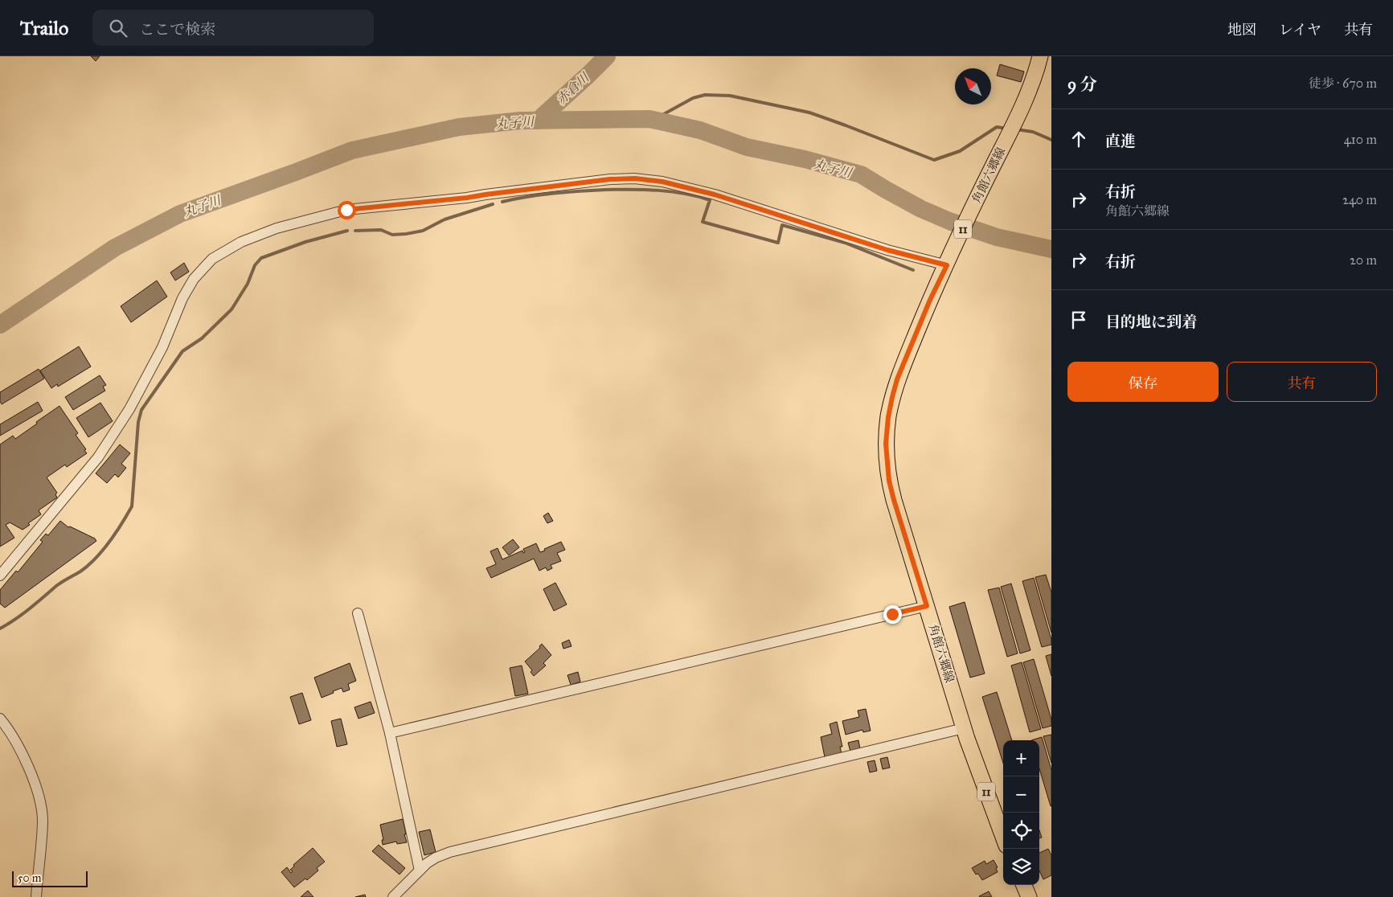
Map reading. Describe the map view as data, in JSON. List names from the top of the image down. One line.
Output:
{"streets":{"main road":["角館六郷線","11"]},"water":["赤倉川","丸子川"],"scale_bar":"50 m","north":"top left","page":{"header":"Trailo","search":"ここで検索","nav":["地図","レイヤ","共有"],"heading":["9 分","徒歩 · 670 m"],"list":[["直進","410 m"],["右折","角館六郷線","240 m"],["右折","20 m"],"目的地に到着"],"buttons":["保存","共有"],"map_buttons":["+","−"],"scale":"50 m"}}
